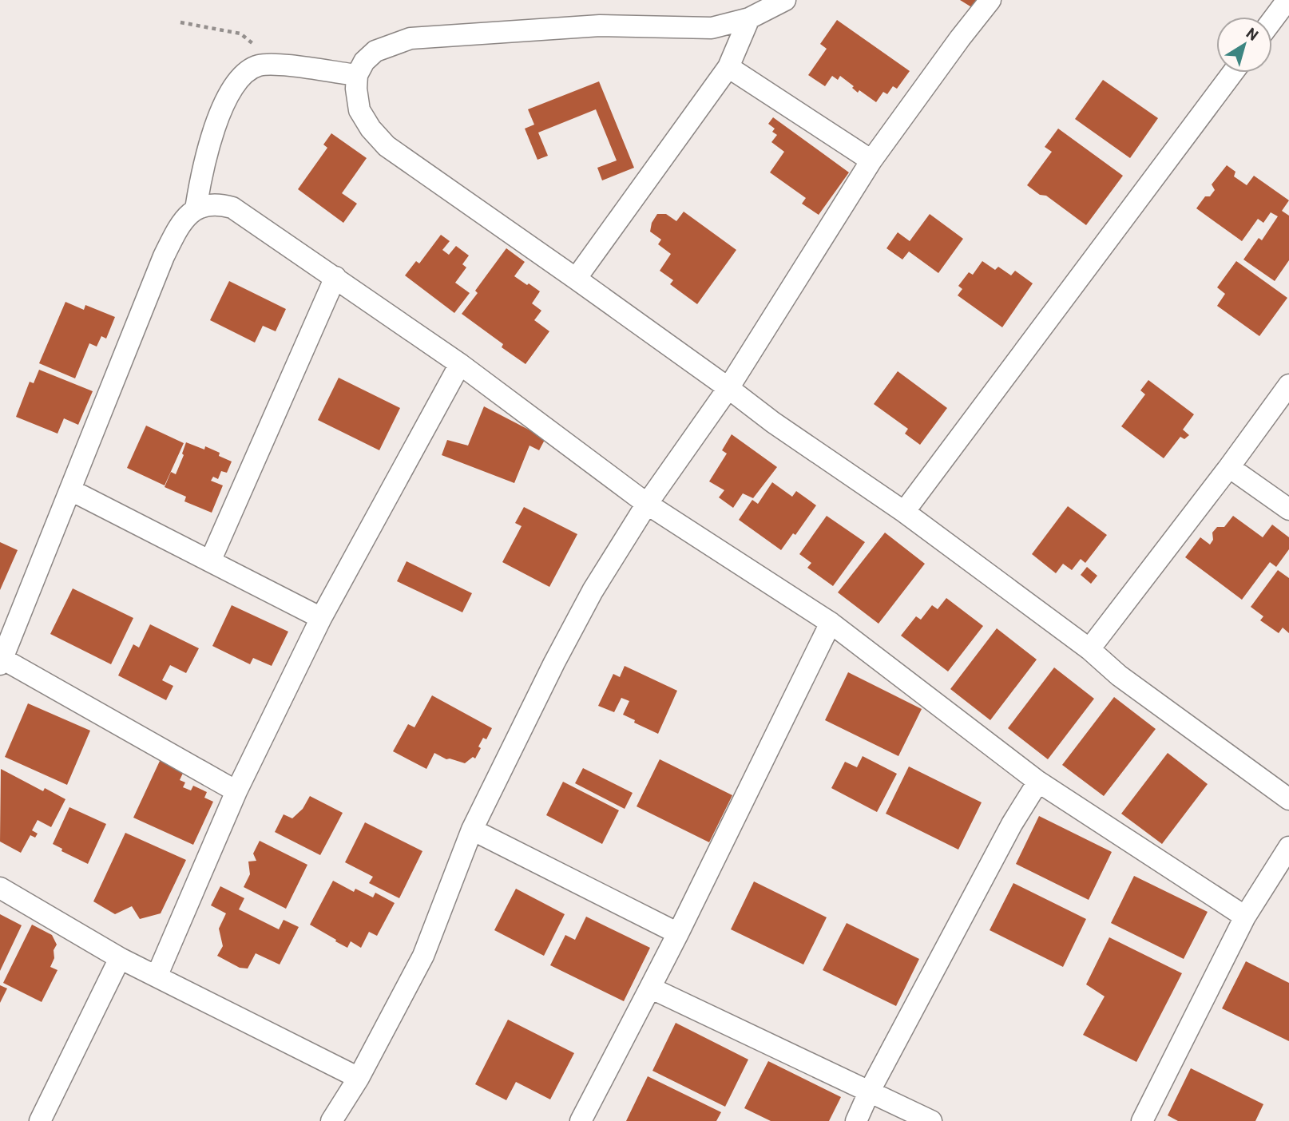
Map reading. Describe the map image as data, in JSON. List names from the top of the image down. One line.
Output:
{"north":"top right"}
